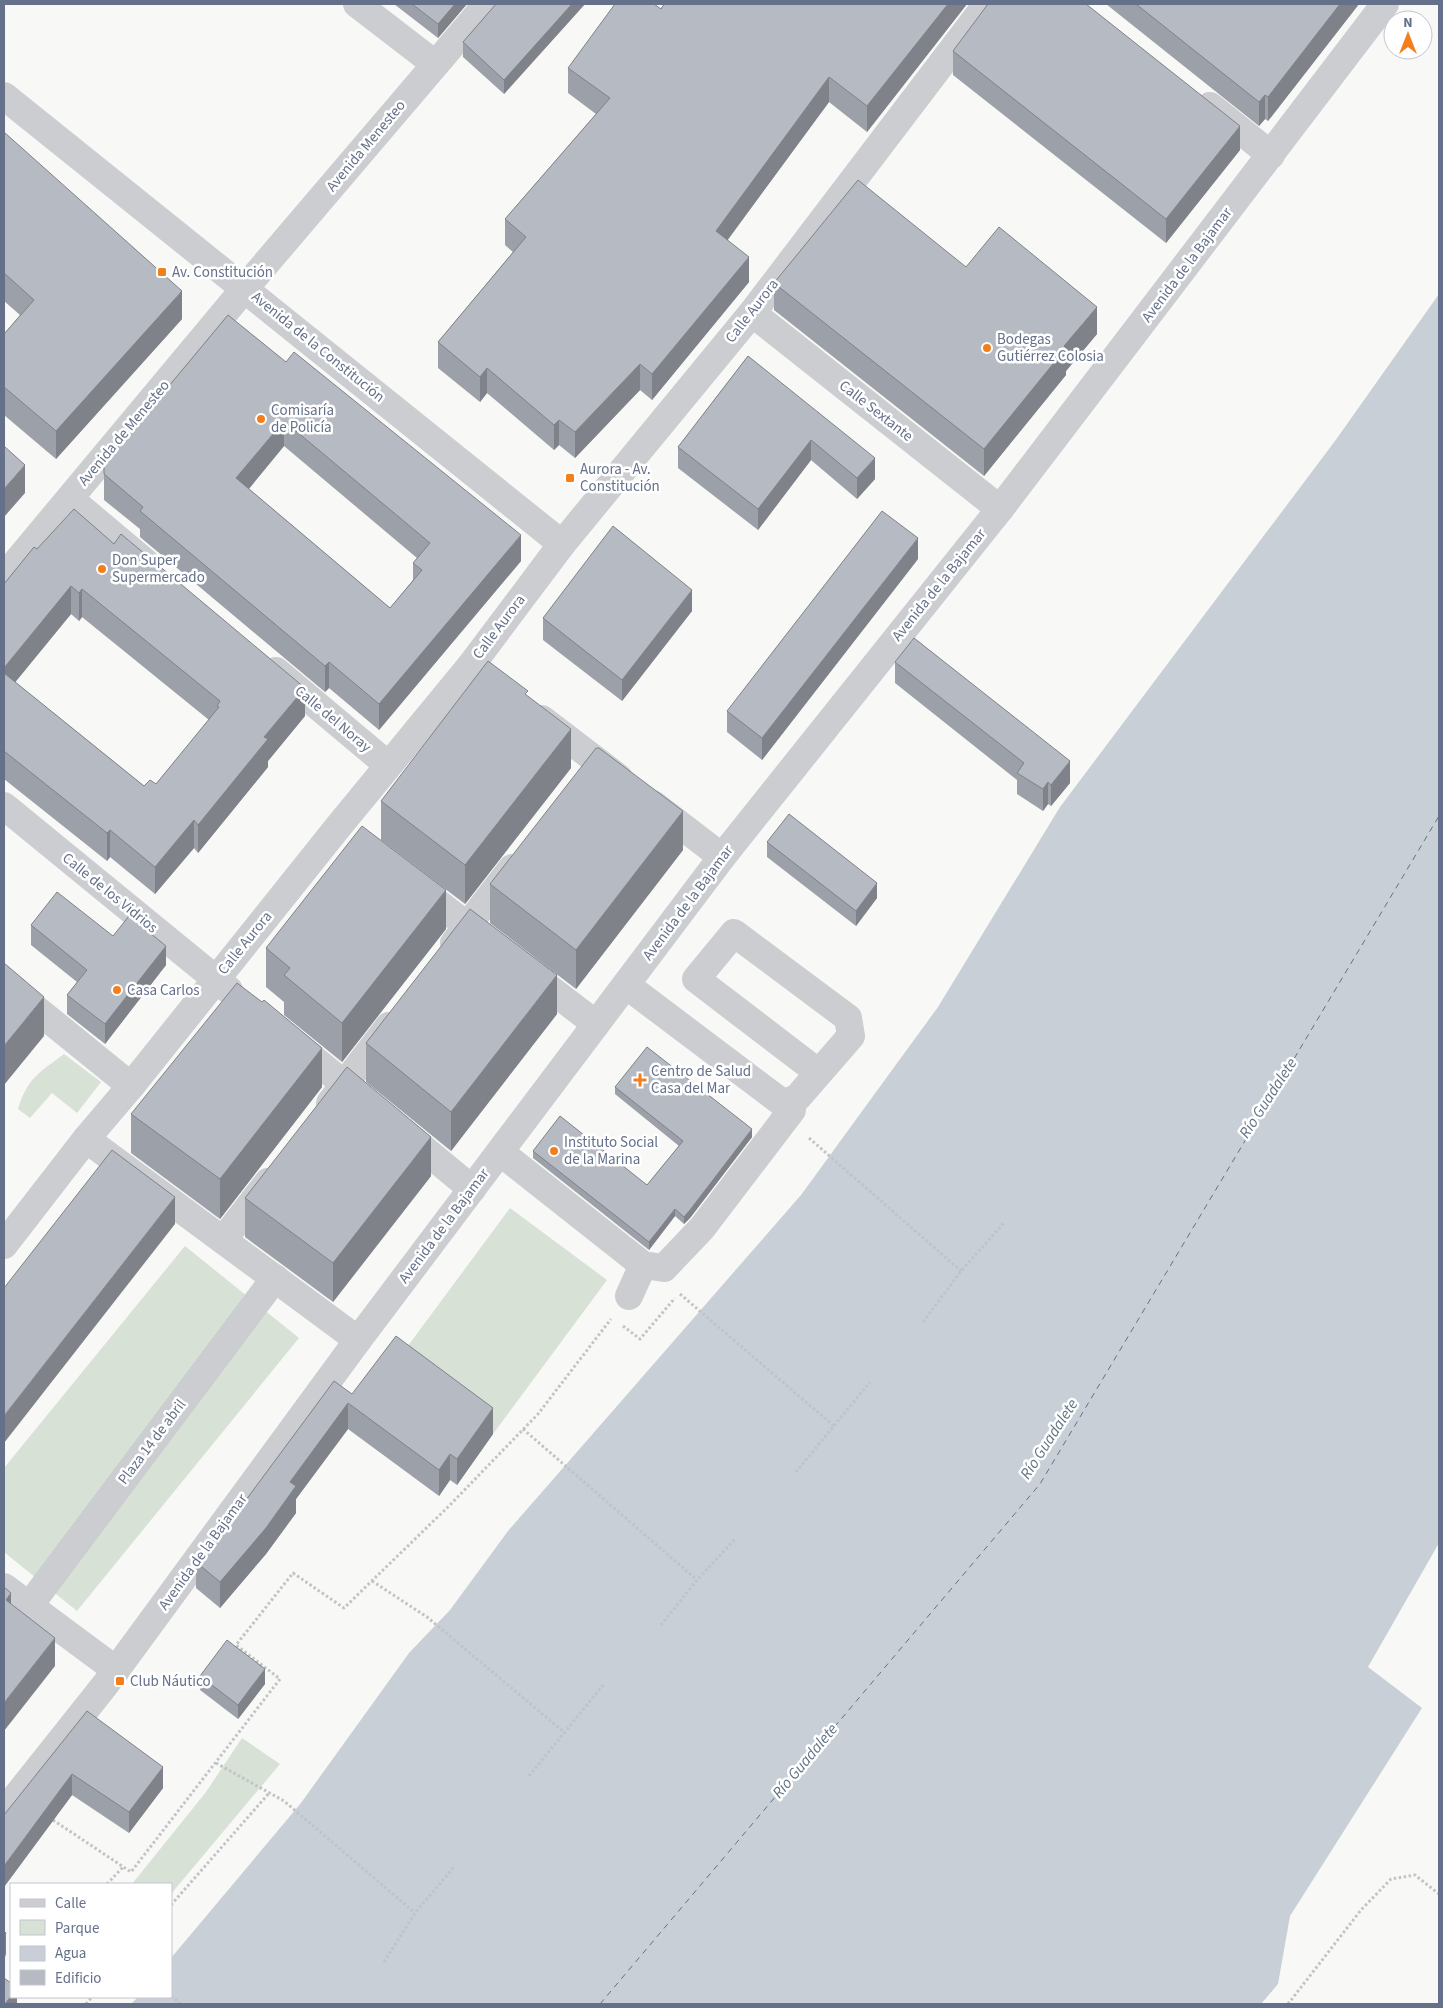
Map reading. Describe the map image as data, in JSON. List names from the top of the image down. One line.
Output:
{"streets":{"street":["Avenida Menesteo","Avenida de la Bajamar","Calle Aurora","Avenida de la Constitución","Calle Sextante","Avenida de Menesteo","Calle del Noray","Calle de los Vidrios","Plaza 14 de abril"]},"crossings":[["Avenida Menesteo","Avenida de la Constitución"],["Avenida Menesteo","Avenida de Menesteo"],["Avenida de la Bajamar","Calle Sextante"],["Calle Aurora","Avenida de la Constitución"],["Calle Aurora","Calle Sextante"],["Calle Aurora","Calle del Noray"],["Calle Aurora","Calle de los Vidrios"],["Avenida de la Constitución","Avenida de Menesteo"]],"water":["Río Guadalete"],"places":{"transit":["Av. Constitución","Aurora - Av. Constitución","Club Náutico"],"other":["Bodegas Gutiérrez Colosia","Comisaría de Policía","Don Super Supermercado","Casa Carlos","Instituto Social de la Marina"],"health":["Centro de Salud Casa del Mar"]},"legend":["Calle","Parque","Agua","Edificio"],"north":"top"}
